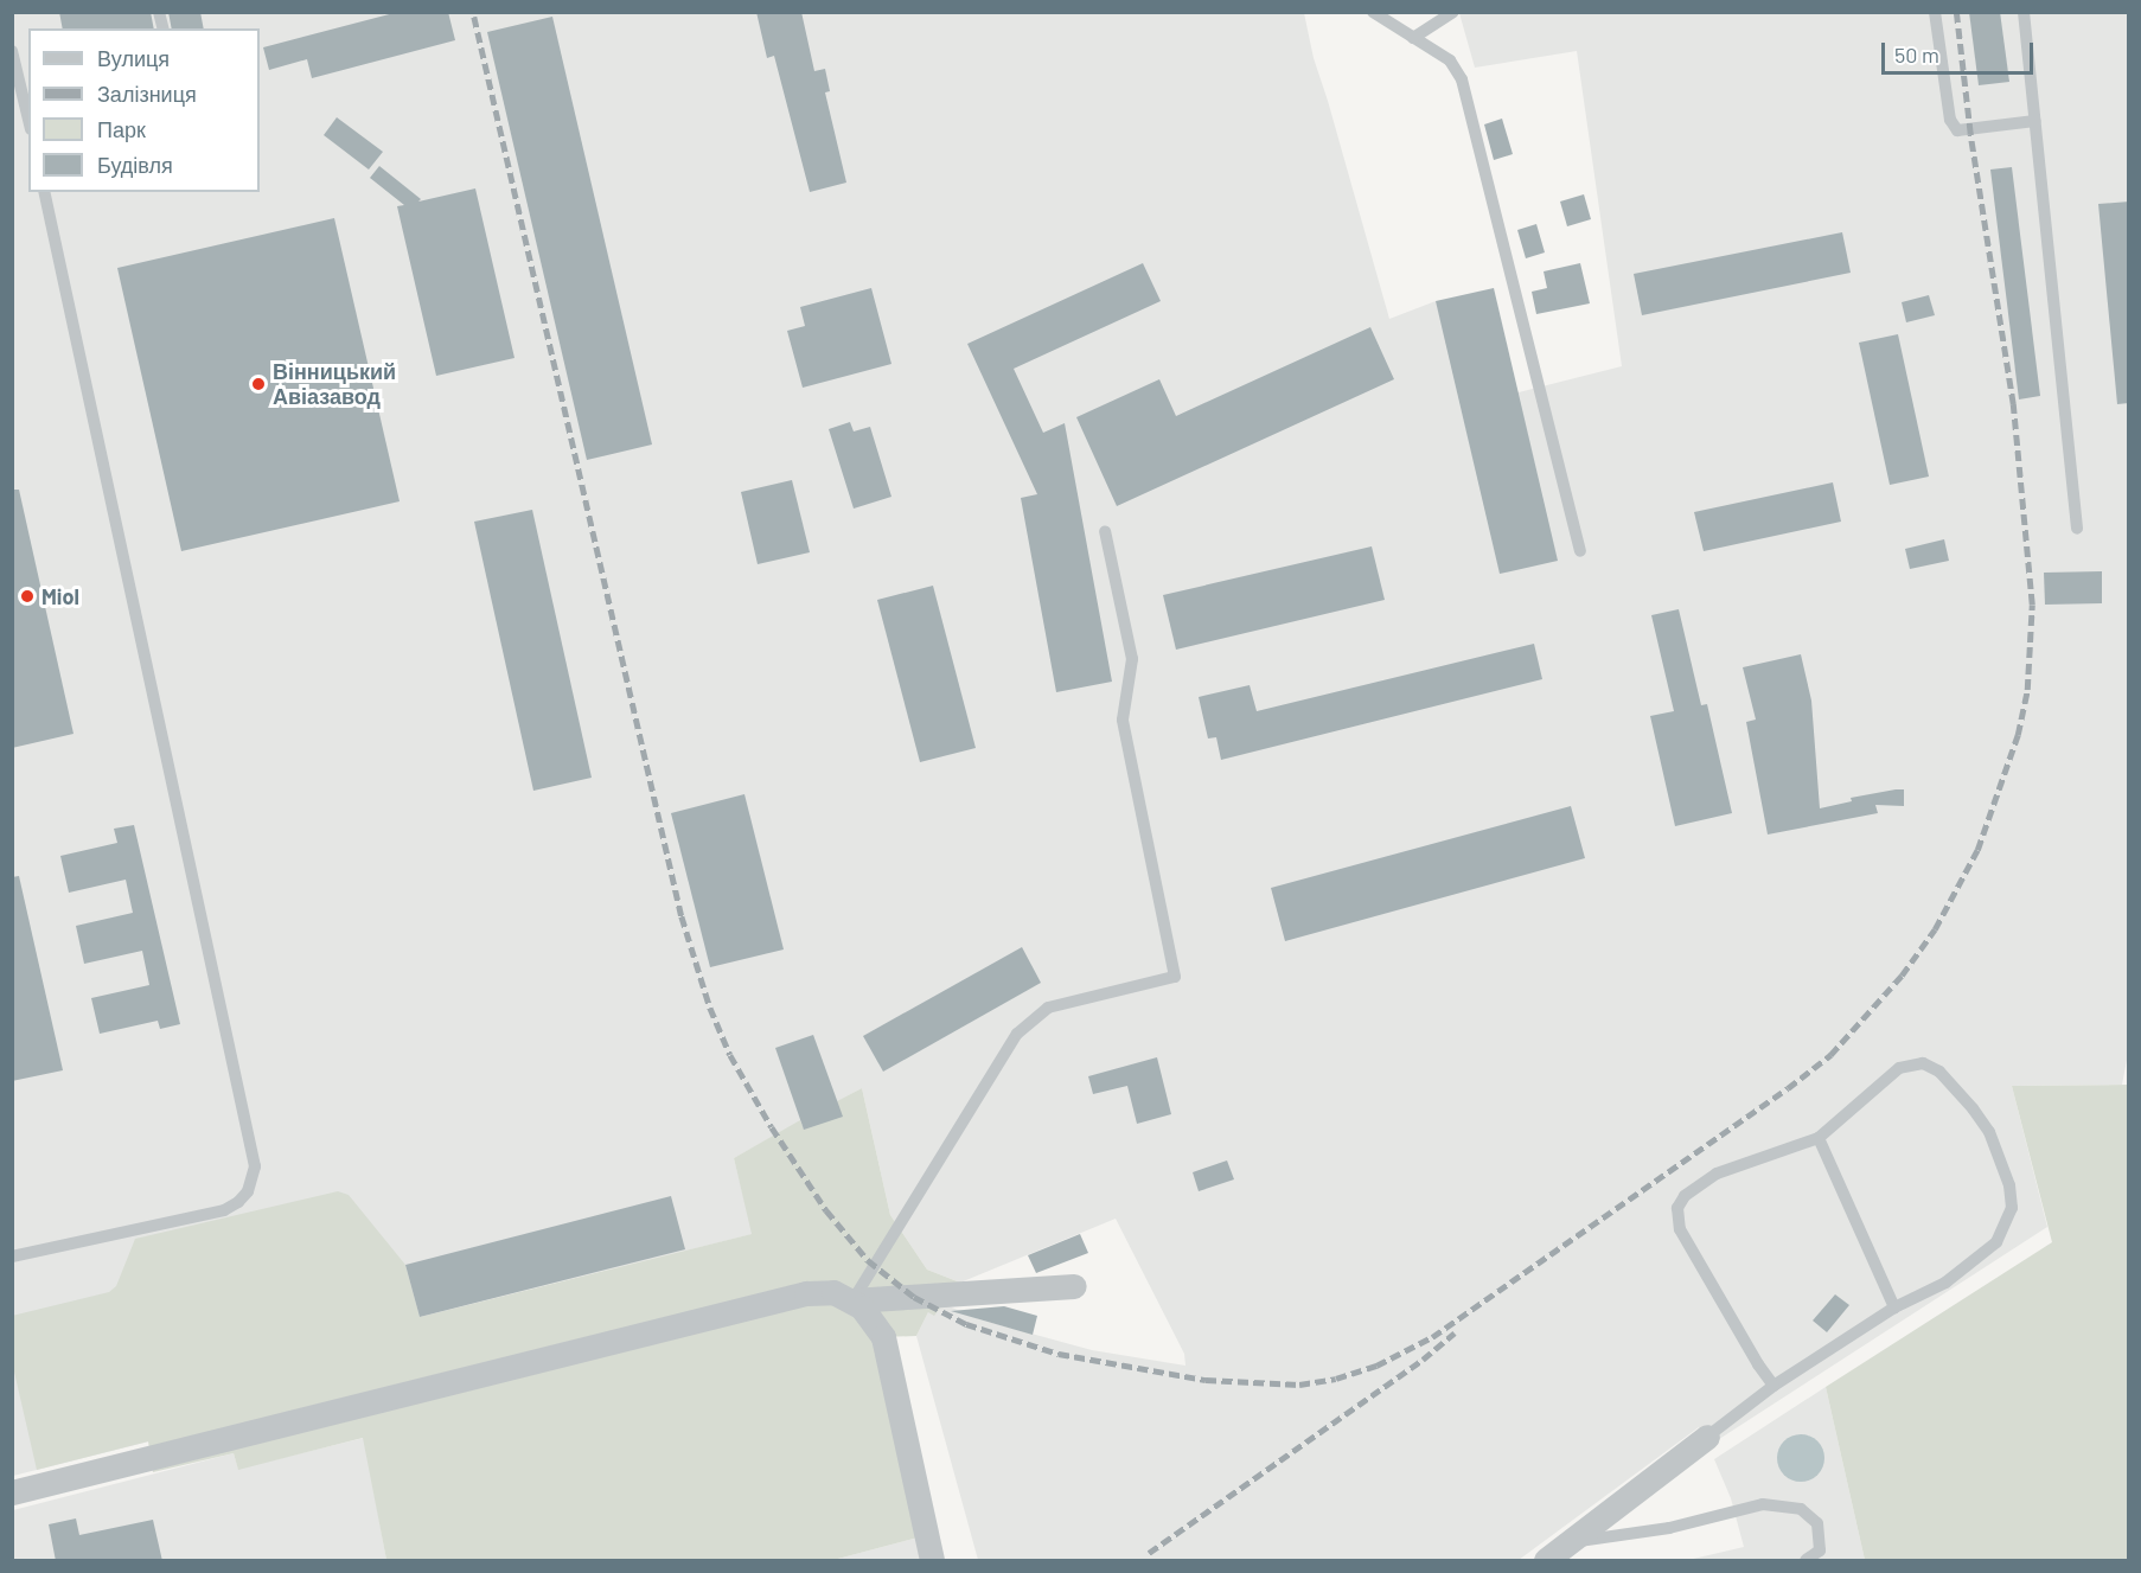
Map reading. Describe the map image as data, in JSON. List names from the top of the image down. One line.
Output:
{"places":["Вінницький Авіазавод","Miol"],"legend":["Вулиця","Залізниця","Парк","Будівля"],"scale_bar":"50 m"}
